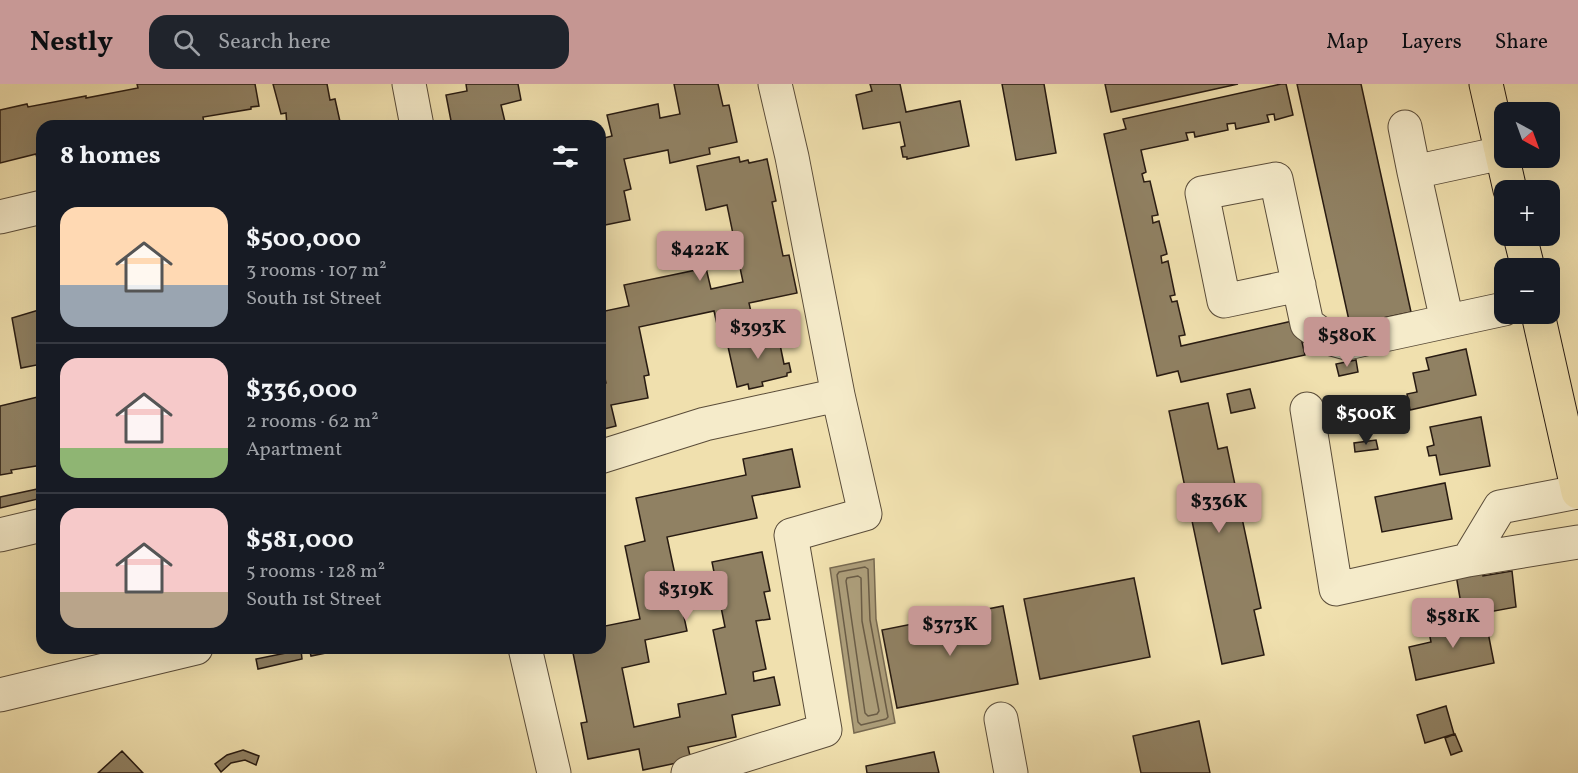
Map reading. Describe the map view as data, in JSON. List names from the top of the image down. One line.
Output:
{"north":"bottom right","page":{"header":"Nestly","search":"Search here","nav":["Map","Layers","Share"],"map_buttons":["+","−"],"heading":"8 homes","list":[{"name":"$500,000","note":"3 rooms · 107 m² · South 1st Street"},{"name":"$336,000","note":"2 rooms · 62 m² · Apartment"},{"name":"$581,000","note":"5 rooms · 128 m² · South 1st Street"}],"price":["$422K","$393K","$580K","$500K","$336K","$319K","$581K","$373K"]}}
